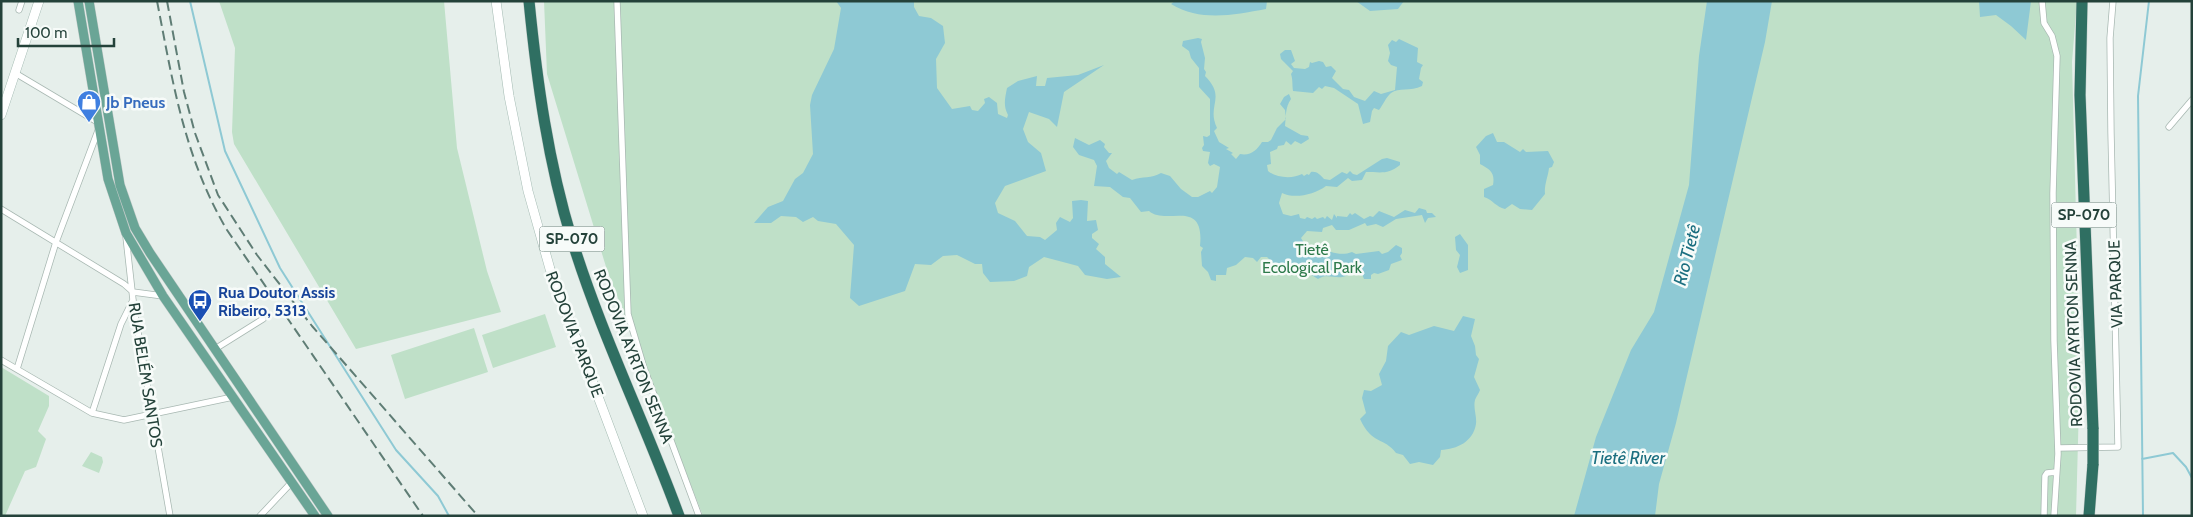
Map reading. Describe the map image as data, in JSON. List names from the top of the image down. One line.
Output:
{"streets":{"highway":["SP-070","RODOVIA AYRTON SENNA"],"street":["VIA PARQUE","RODOVIA PARQUE","RUA BELÉM SANTOS"]},"water":["Rio Tietê","Tietê River"],"parks":["Tietê Ecological Park"],"places":{"shop":["Jb Pneus"],"bus stop":["Rua Doutor Assis Ribeiro, 5313"]},"scale_bar":"100 m"}
